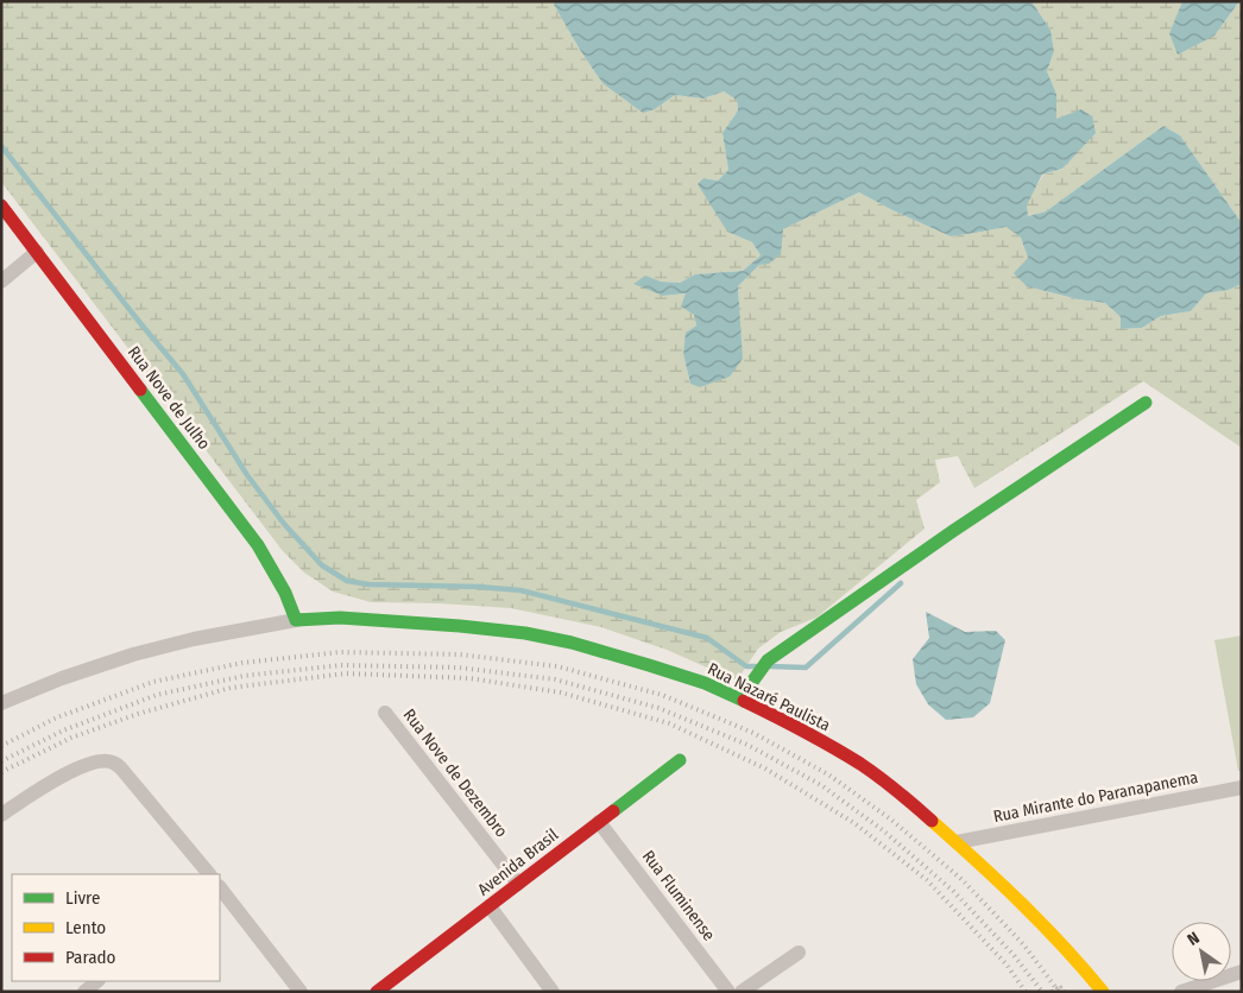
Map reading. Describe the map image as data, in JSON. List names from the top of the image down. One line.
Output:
{"streets":{"main road":["Rua Nove de Julho","Rua Nazaré Paulista","Avenida Brasil"],"street":["Rua Nove de Dezembro","Rua Mirante do Paranapanema","Rua Fluminense"]},"crossings":[["Rua Nove de Julho","Rua Nazaré Paulista"],["Rua Nazaré Paulista","Rua Mirante do Paranapanema"],["Rua Nove de Dezembro","Avenida Brasil"],["Avenida Brasil","Rua Fluminense"]],"legend":["Livre","Lento","Parado"],"north":"top left"}
